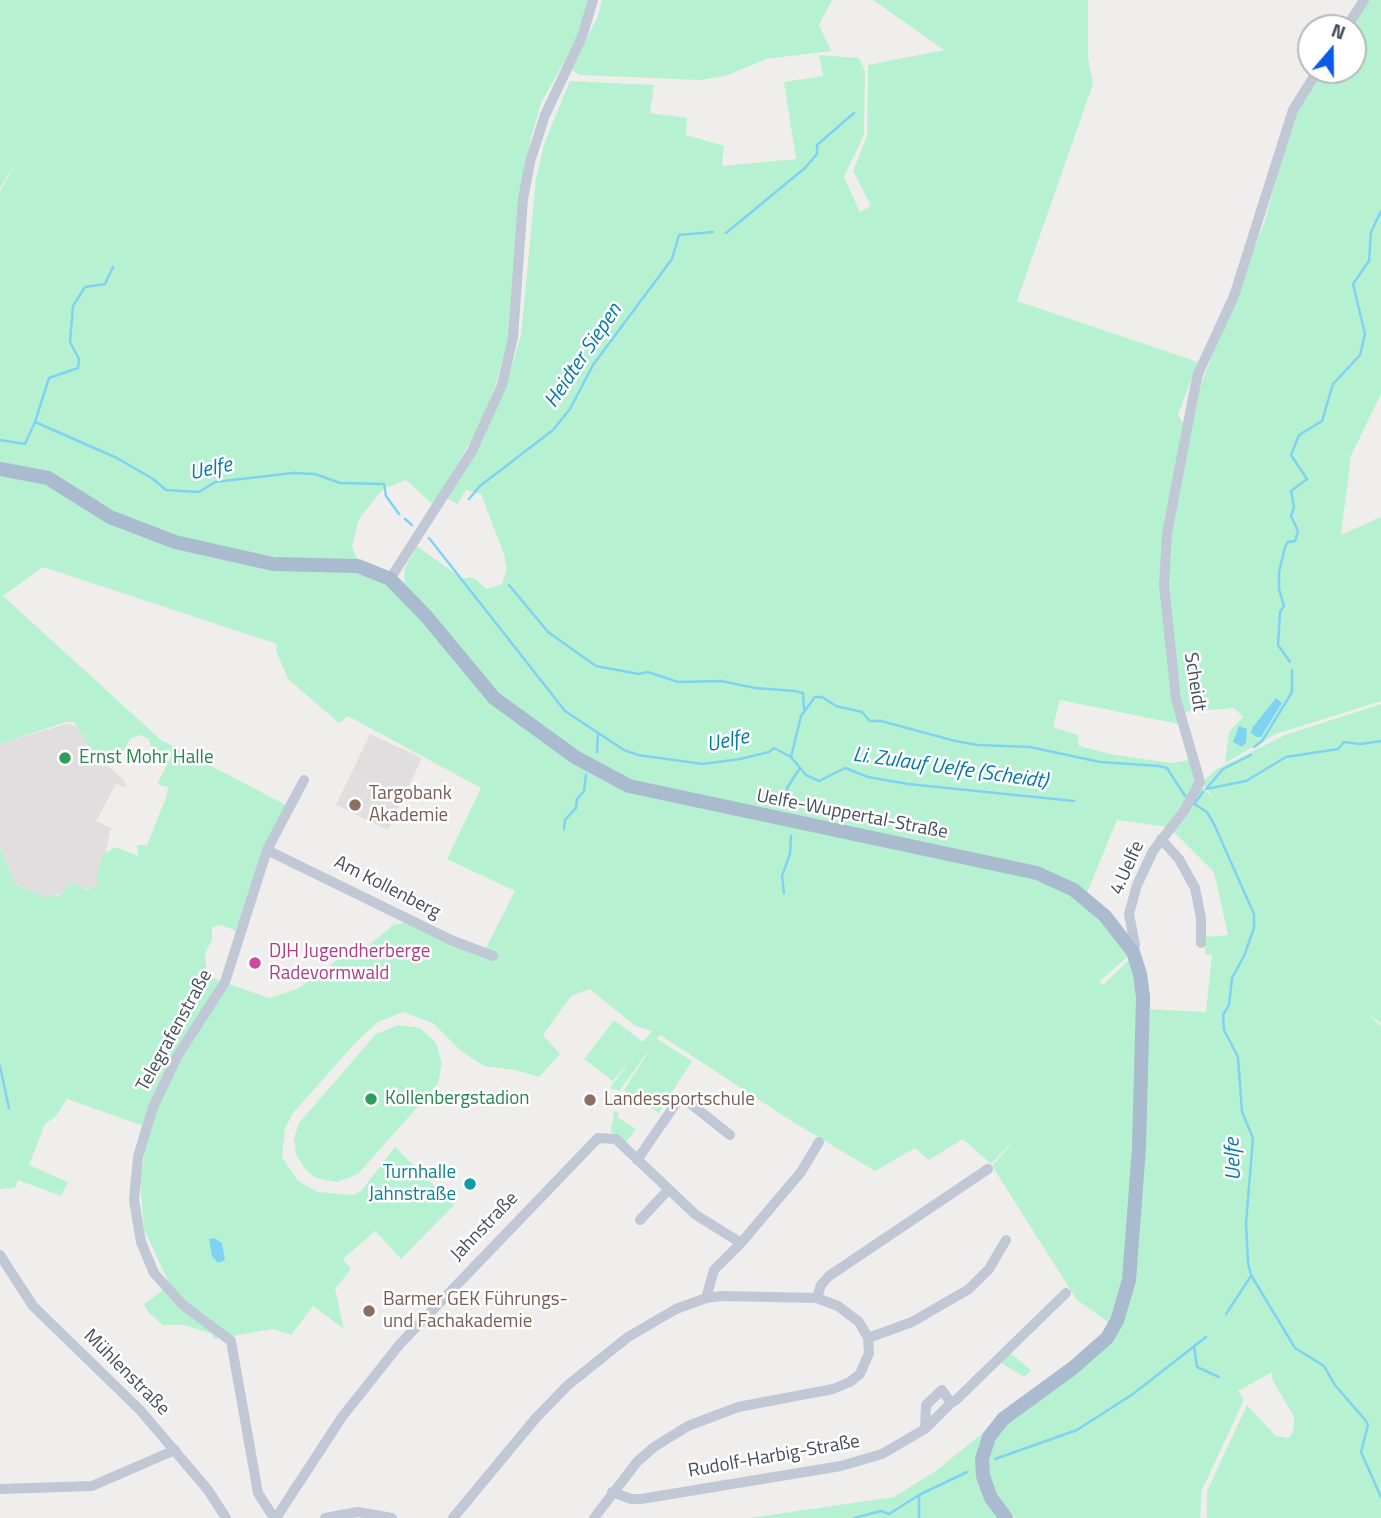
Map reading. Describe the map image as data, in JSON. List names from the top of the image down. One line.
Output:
{"streets":{"main road":["Uelfe-Wuppertal-Straße"],"street":["Scheidt","4.Uelfe","Am Kollenberg","Telegrafenstraße","Jahnstraße","Mühlenstraße","Rudolf-Harbig-Straße"]},"crossings":[["Scheidt","4.Uelfe"],["Uelfe-Wuppertal-Straße","4.Uelfe"],["Am Kollenberg","Telegrafenstraße"],["Telegrafenstraße","Jahnstraße"]],"water":["Heidter Siepen","Uelfe","Li. Zulauf Uelfe (Scheidt)"],"places":["Ernst Mohr Halle","Targobank Akademie","DJH Jugendherberge Radevormwald","Kollenbergstadion","Landessportschule","Turnhalle Jahnstraße","Barmer GEK Führungs- und Fachakademie"],"north":"top"}
